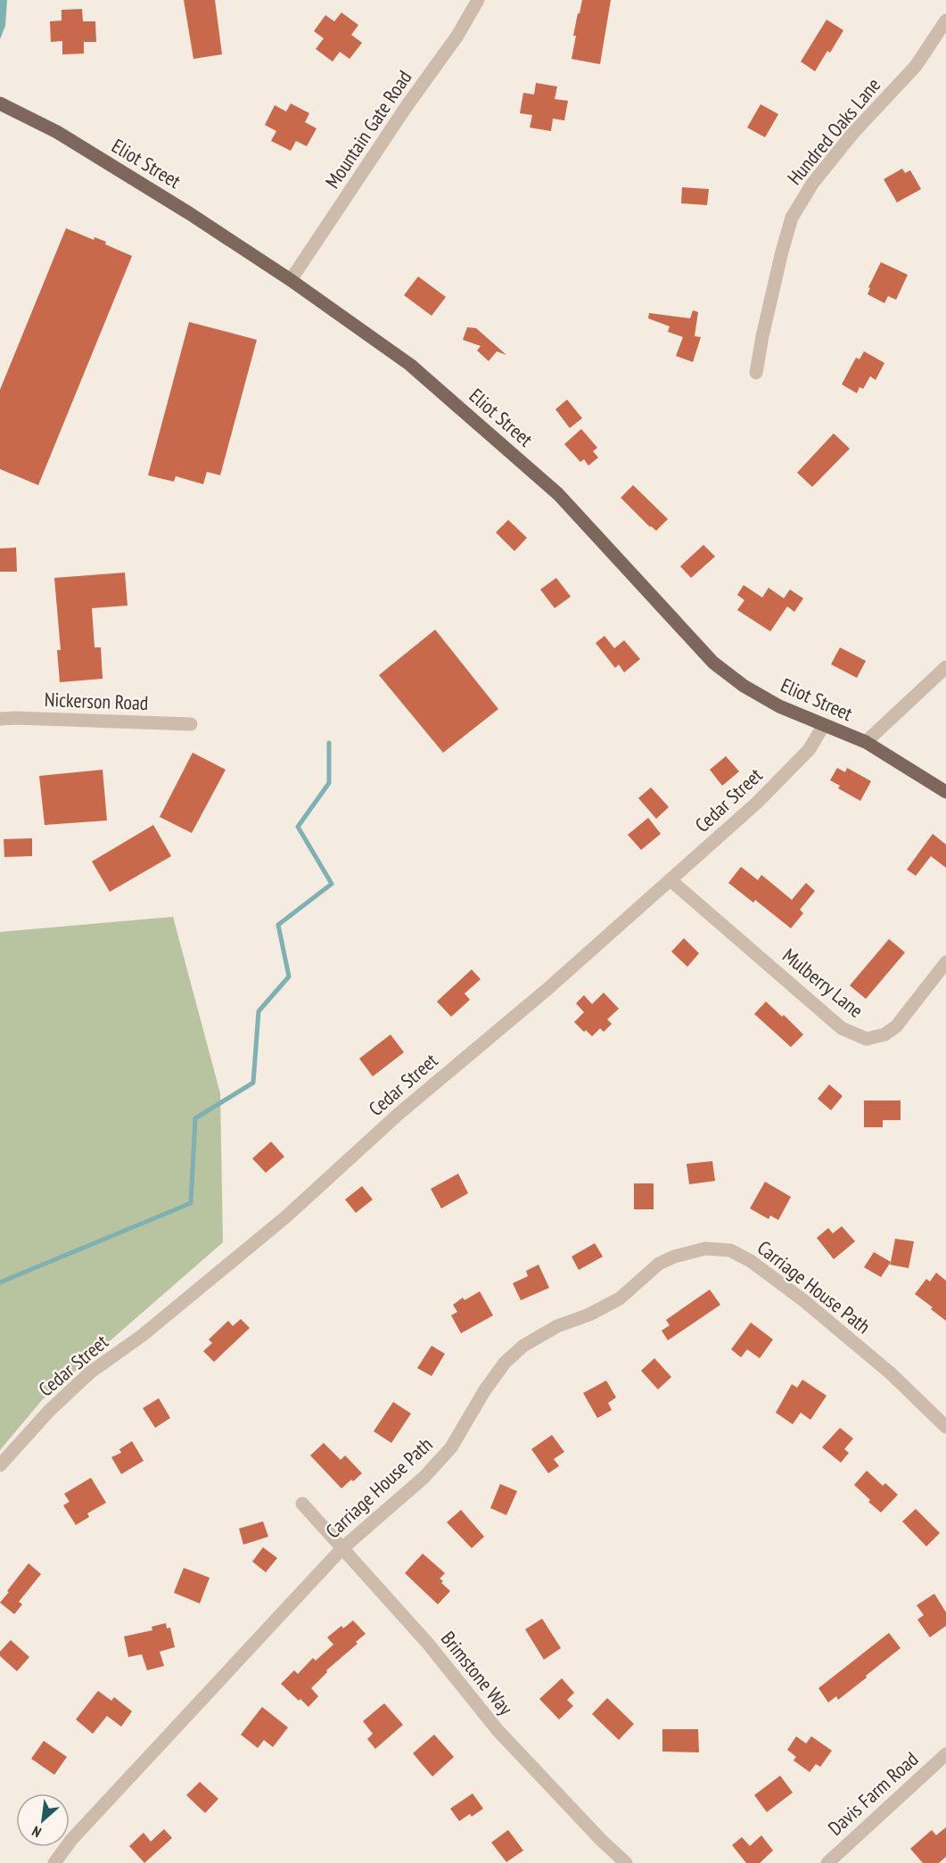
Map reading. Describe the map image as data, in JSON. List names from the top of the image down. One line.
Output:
{"streets":{"main road":["Eliot Street"],"street":["Mountain Gate Road","Hundred Oaks Lane","Nickerson Road","Cedar Street","Mulberry Lane","Carriage House Path","Brimstone Way","Davis Farm Road"]},"crossings":[["Mountain Gate Road","Eliot Street"],["Eliot Street","Cedar Street"],["Cedar Street","Mulberry Lane"],["Carriage House Path","Brimstone Way"]],"north":"bottom left"}
